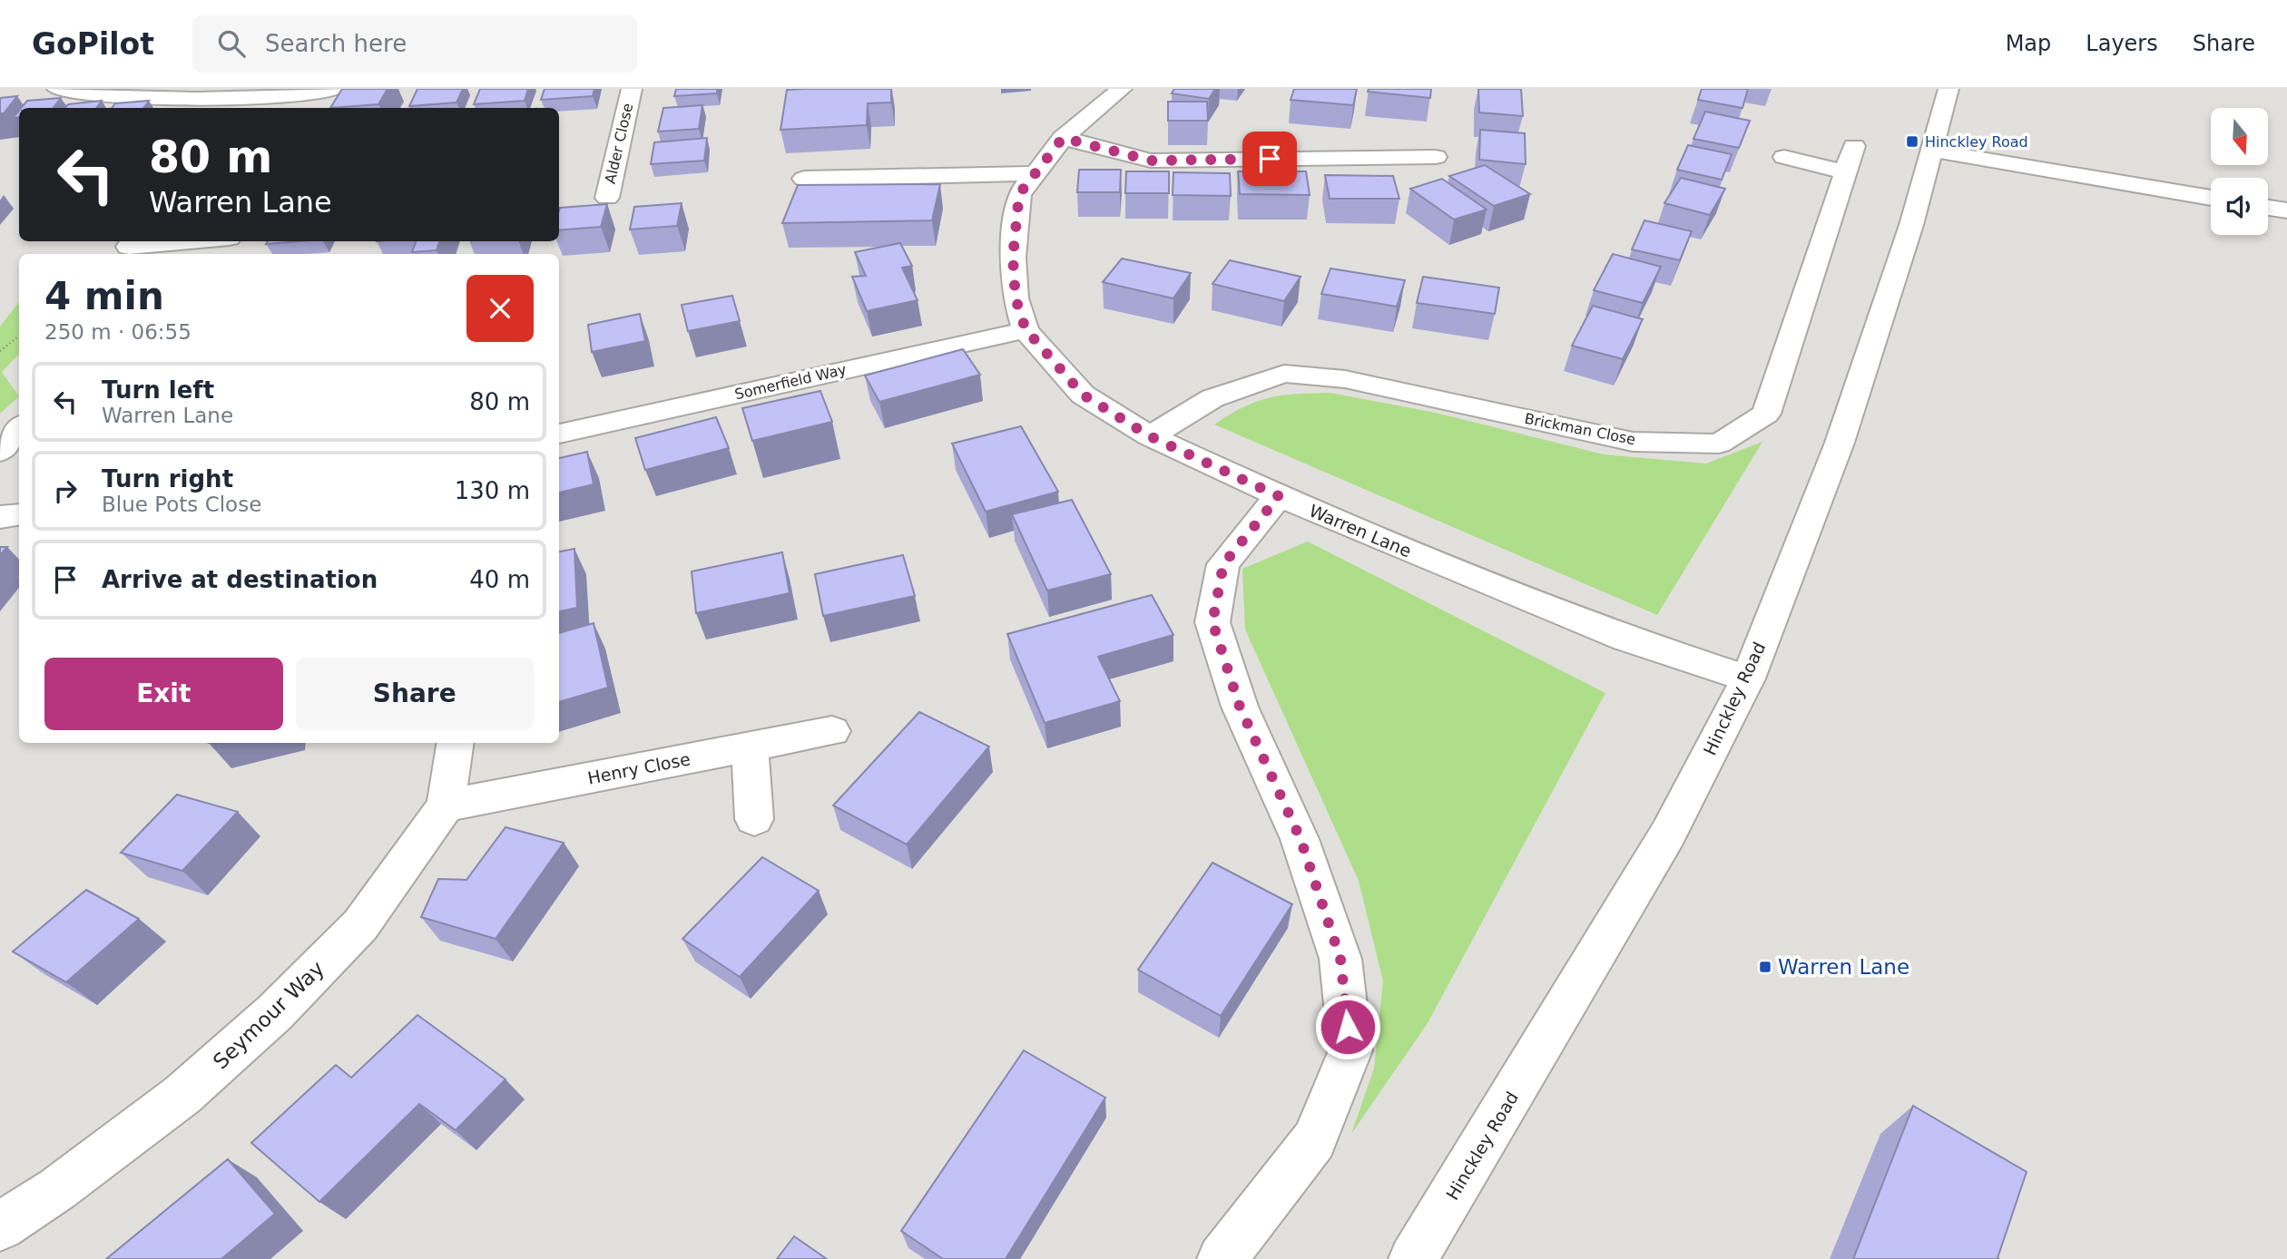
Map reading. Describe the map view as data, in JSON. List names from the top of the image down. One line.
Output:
{"streets":{"street":["Alder Close","Somerfield Way","Brickman Close","Warren Lane","Hinckley Road","Henry Close","Seymour Way"]},"crossings":[["Somerfield Way","Warren Lane"],["Brickman Close","Warren Lane"],["Warren Lane","Hinckley Road"],["Henry Close","Seymour Way"]],"places":{"transit":["Hinckley Road","Warren Lane"]},"north":"bottom","page":{"header":"GoPilot","search":"Search here","nav":["Map","Layers","Share"],"turn":["80 m","Warren Lane"],"heading":["4 min","250 m · 06:55"],"list":[{"name":"Turn left","note":"Warren Lane","value":"80 m"},{"name":"Turn right","note":"Blue Pots Close","value":"130 m"},{"name":"Arrive at destination","value":"40 m"}],"buttons":["Exit","Share"]}}
